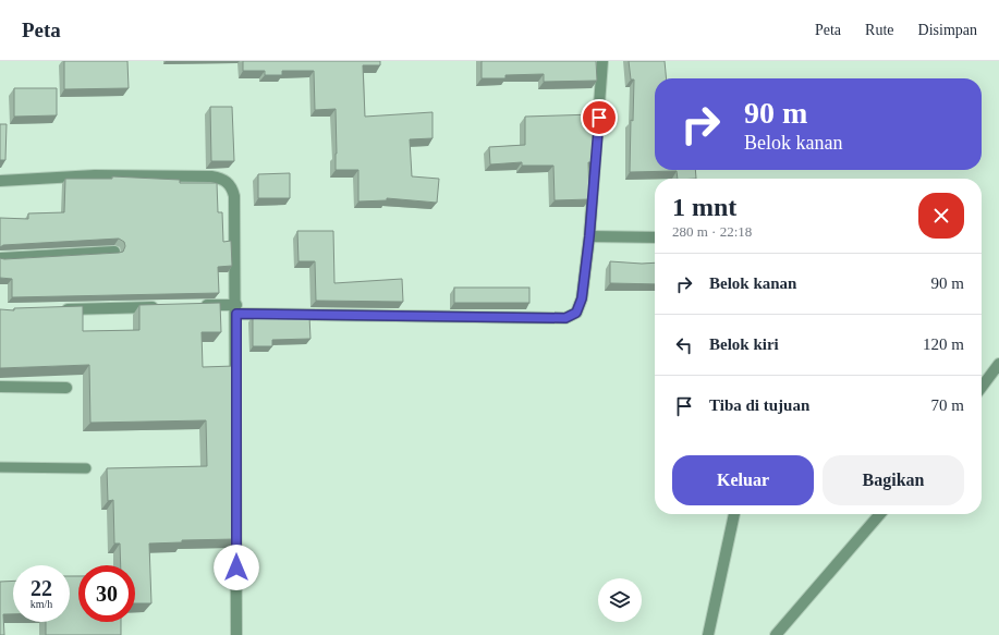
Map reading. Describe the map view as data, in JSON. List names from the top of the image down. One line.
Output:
{"page":{"header":"Peta","nav":["Peta","Rute","Disimpan"],"turn":["90 m","Belok kanan"],"heading":["1 mnt","280 m · 22:18"],"list":[{"name":"Belok kanan","value":"90 m"},{"name":"Belok kiri","value":"120 m"},{"name":"Tiba di tujuan","value":"70 m"}],"buttons":["Keluar","Bagikan"],"speed":"22 km/h","limit":"30"}}
